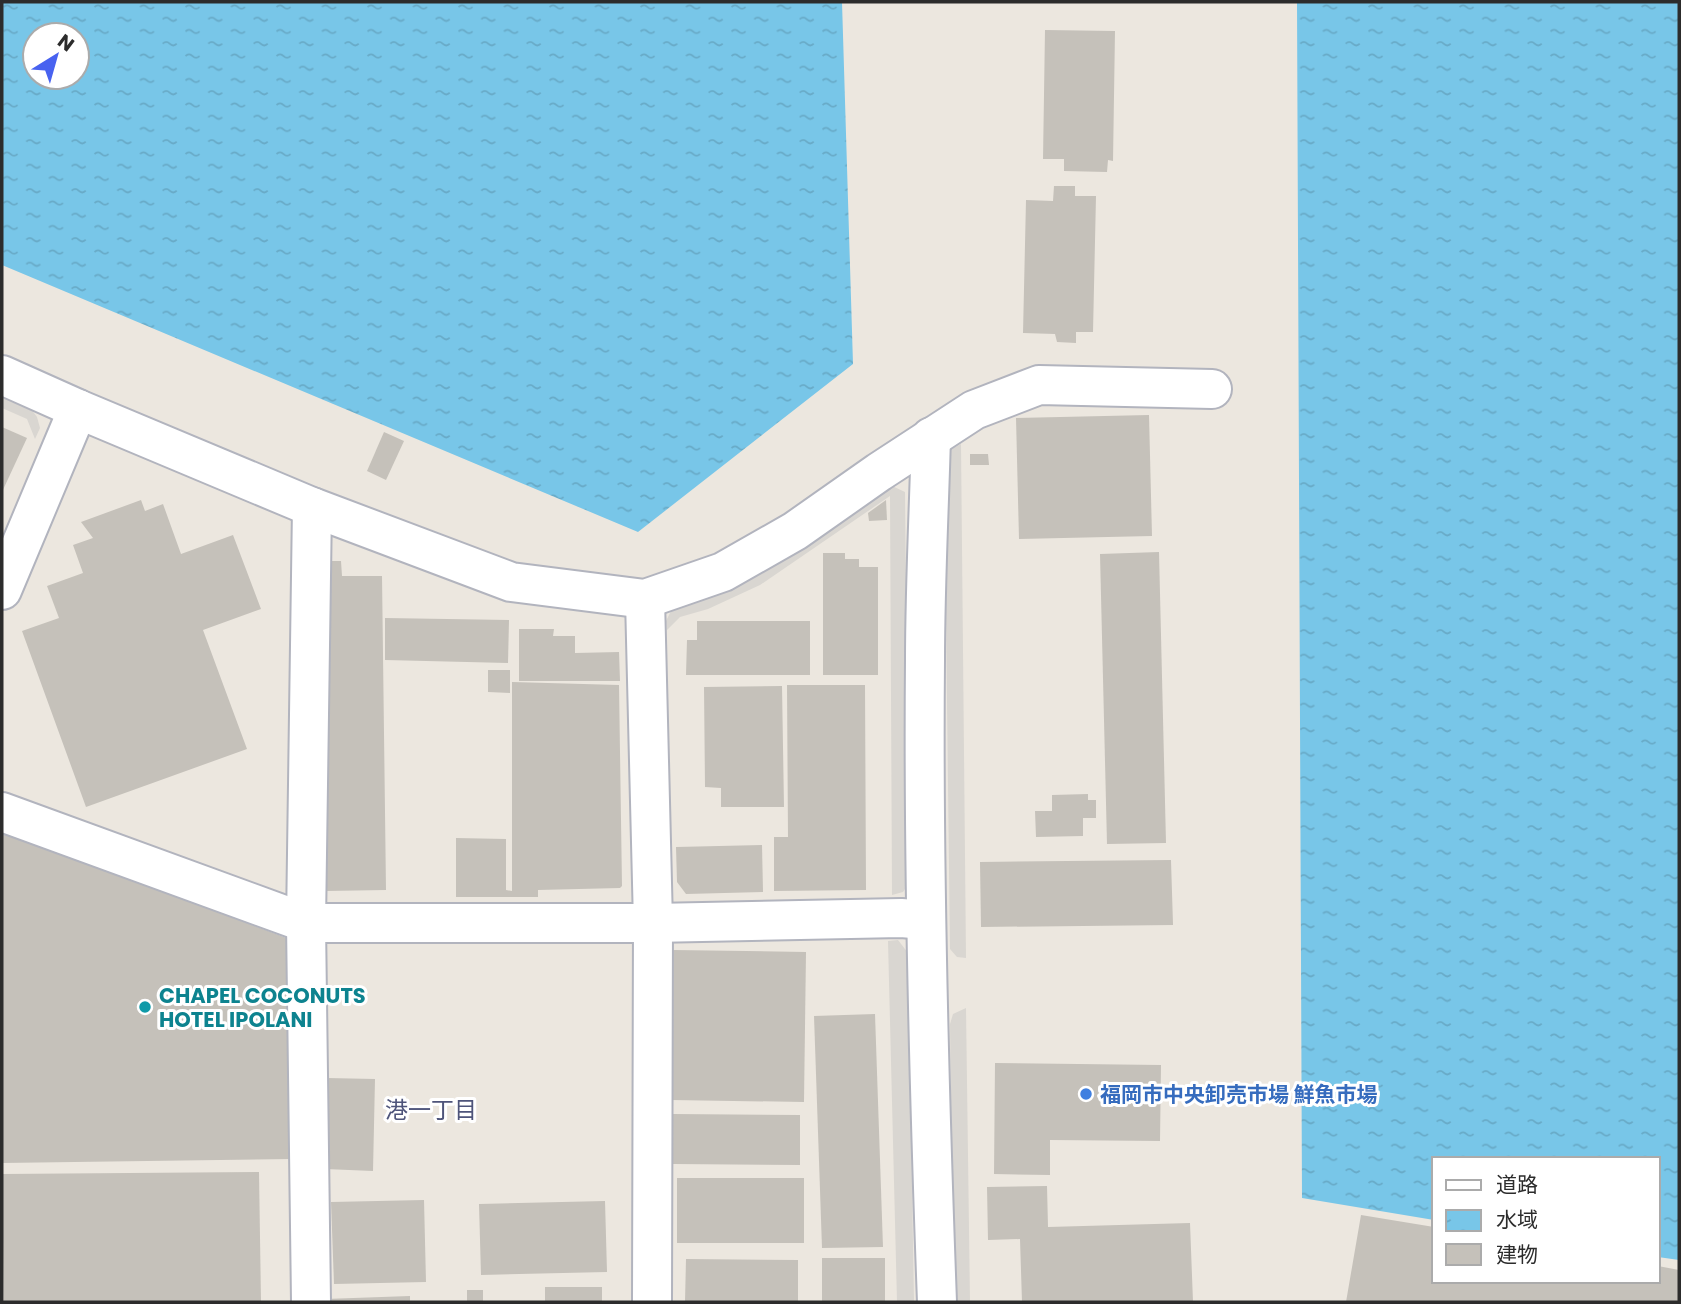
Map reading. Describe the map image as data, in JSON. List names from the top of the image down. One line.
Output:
{"districts":["港一丁目"],"places":["CHAPEL COCONUTS HOTEL IPOLANI","福岡市中央卸売市場 鮮魚市場"],"legend":["道路","水域","建物"],"north":"top right"}
